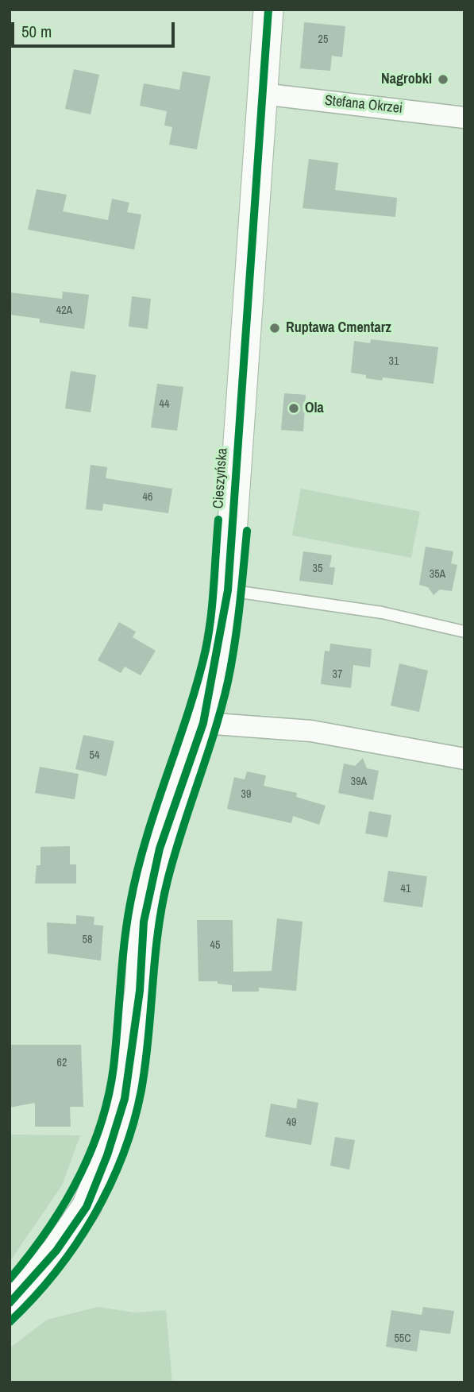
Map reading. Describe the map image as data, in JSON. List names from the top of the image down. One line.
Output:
{"streets":{"main road":["Cieszyńska"],"street":["Stefana Okrzei"]},"crossings":[["Stefana Okrzei","Cieszyńska"]],"places":["Nagrobki","Ruptawa Cmentarz","Ola"],"house_numbers":["25","42A","31","44","46","35","35A","37","54","39A","39","41","58","45","62","49","55C"],"scale_bar":"50 m"}
